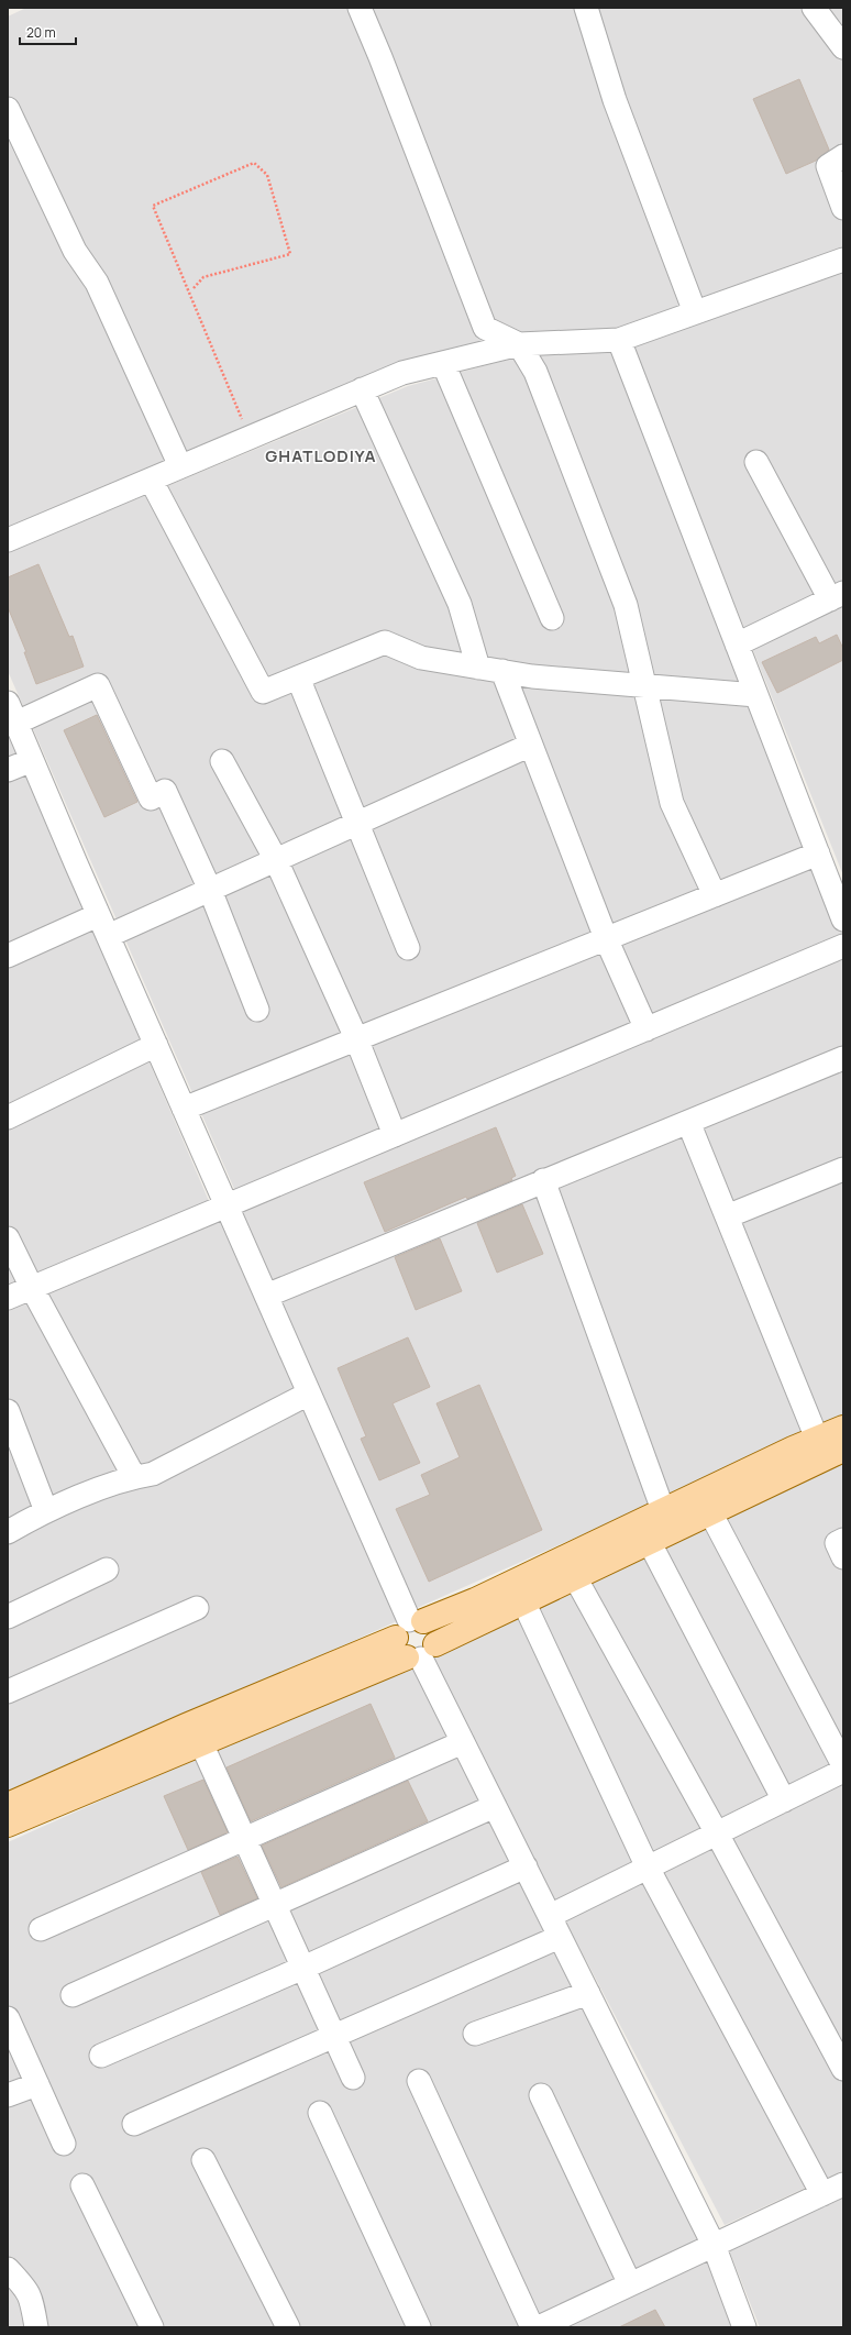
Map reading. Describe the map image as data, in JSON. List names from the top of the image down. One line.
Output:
{"districts":["GHATLODIYA"],"scale_bar":"20 m"}
